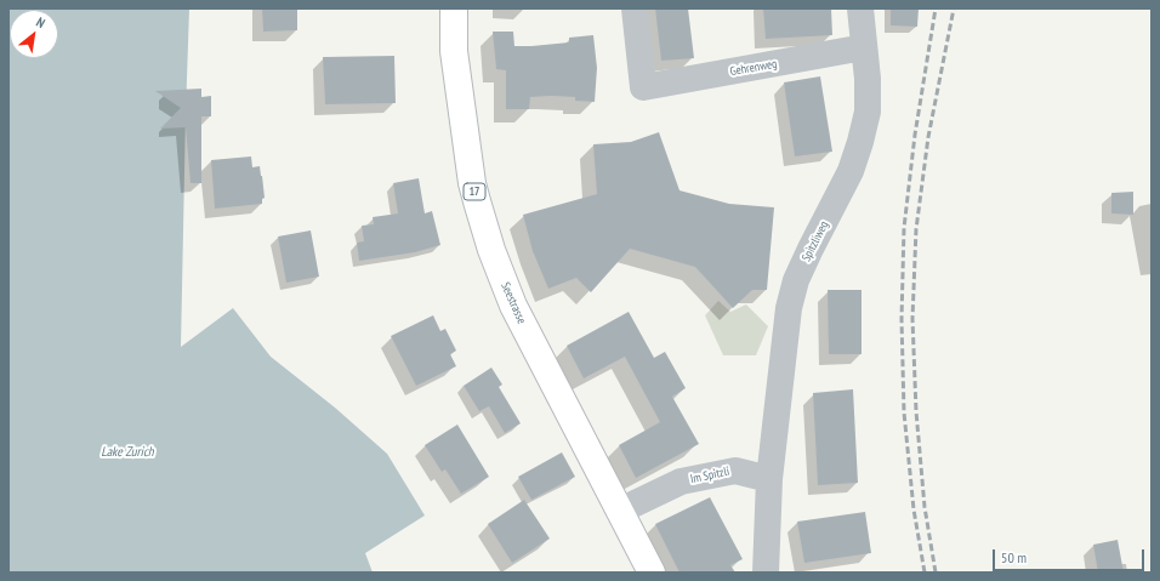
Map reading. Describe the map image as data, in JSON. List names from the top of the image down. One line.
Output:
{"streets":{"main road":["17","Seestrasse"],"street":["Gehrenweg","Spitzliweg","Im Spitzli"]},"crossings":[["Gehrenweg","Spitzliweg"],["Spitzliweg","Im Spitzli"],["Seestrasse","Im Spitzli"]],"water":["Lake Zurich"],"scale_bar":"50 m","north":"top right"}
